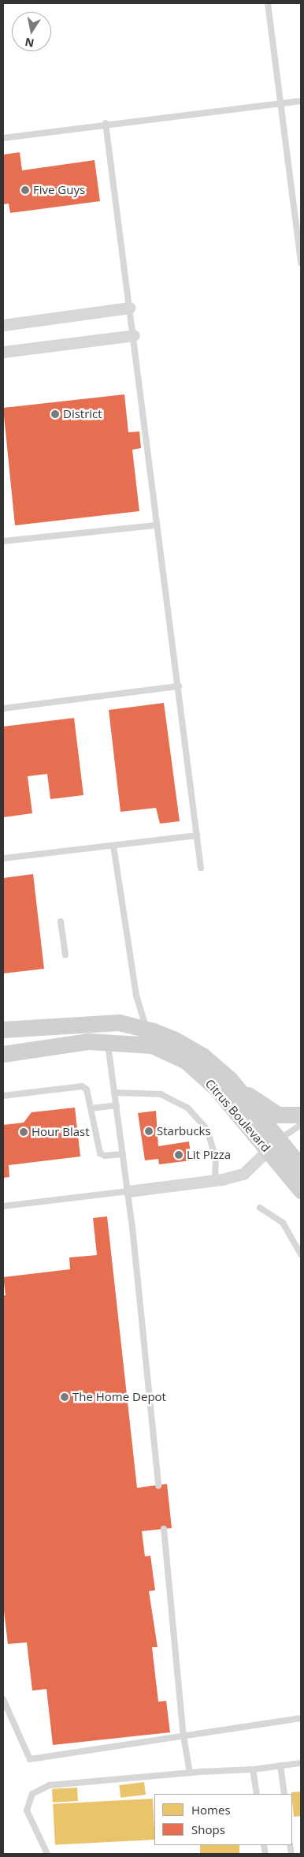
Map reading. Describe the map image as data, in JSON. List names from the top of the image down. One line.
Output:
{"streets":{"street":["Citrus Boulevard"]},"places":["Five Guys","District","Starbucks","Hour Blast","Lit Pizza","The Home Depot"],"legend":["Homes","Shops"],"north":"bottom"}
